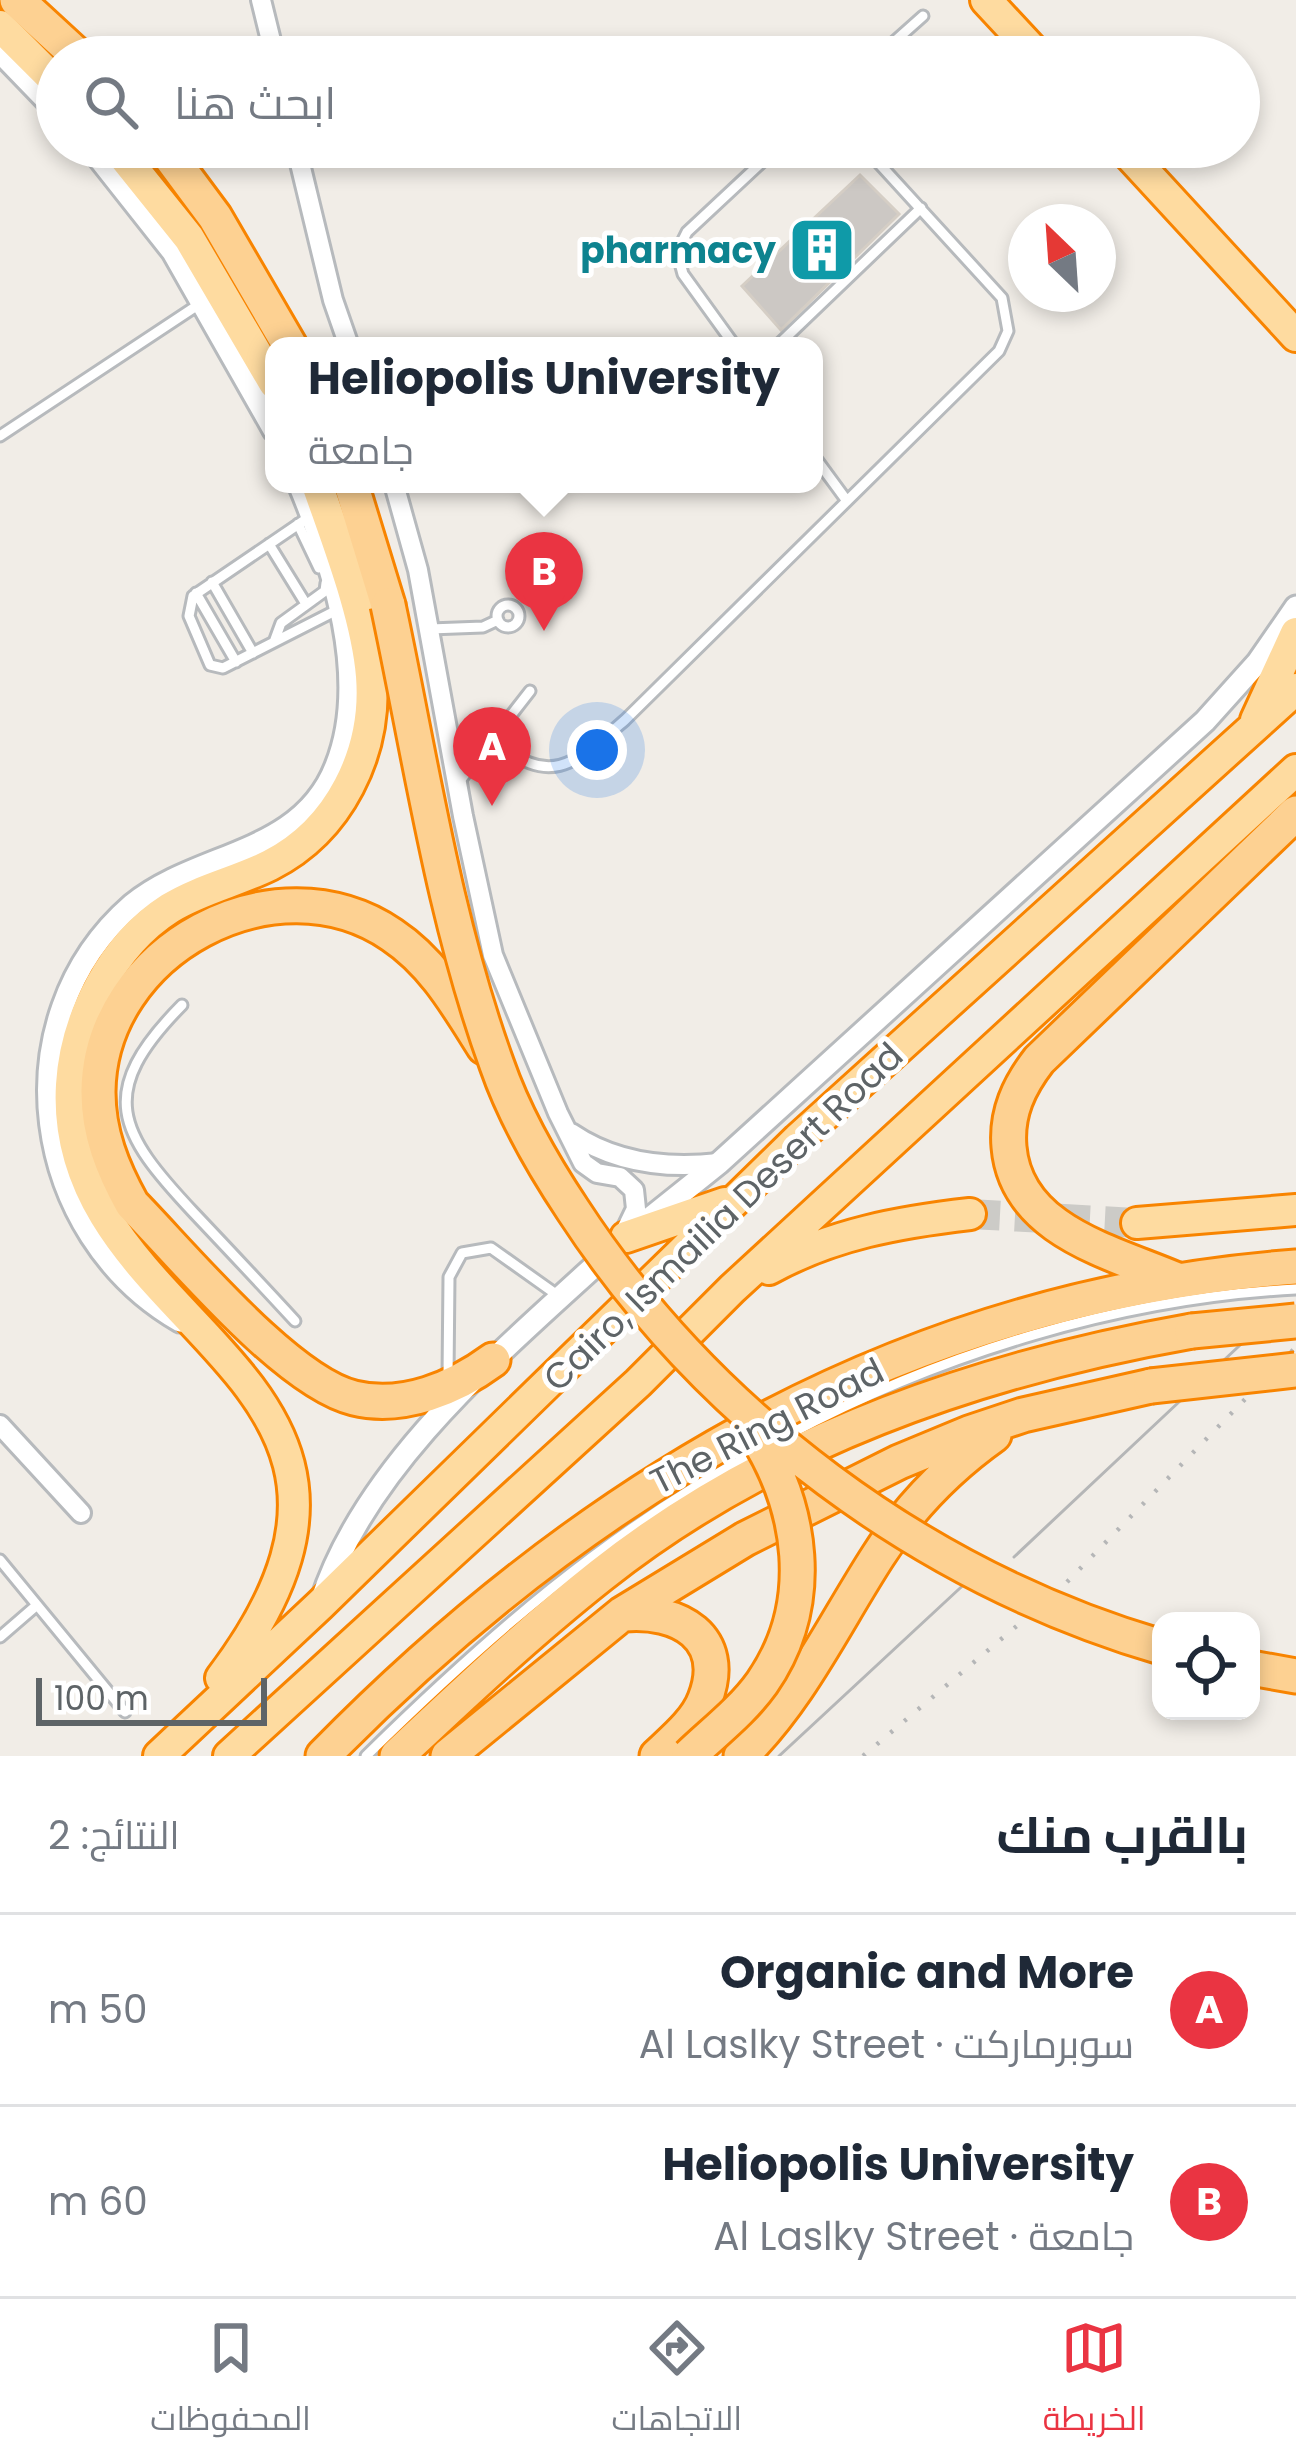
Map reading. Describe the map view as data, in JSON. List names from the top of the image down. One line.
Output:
{"streets":{"highway":["Cairo, Ismailia Desert Road","The Ring Road"]},"places":{"building":["pharmacy"]},"scale_bar":"100 m","north":"top left","page":{"search":"ابحث هنا","popup":["Heliopolis University","جامعة"],"pins":["B","A"],"scale":"100 m","heading":["بالقرب منك","النتائج: 2"],"list":[{"mark":"A","name":"Organic and More","note":"سوبرماركت · Al Laslky Street","value":"50 m"},{"mark":"B","name":"Heliopolis University","note":"جامعة · Al Laslky Street","value":"60 m"}],"nav":["الخريطة","الاتجاهات","المحفوظات"]}}
